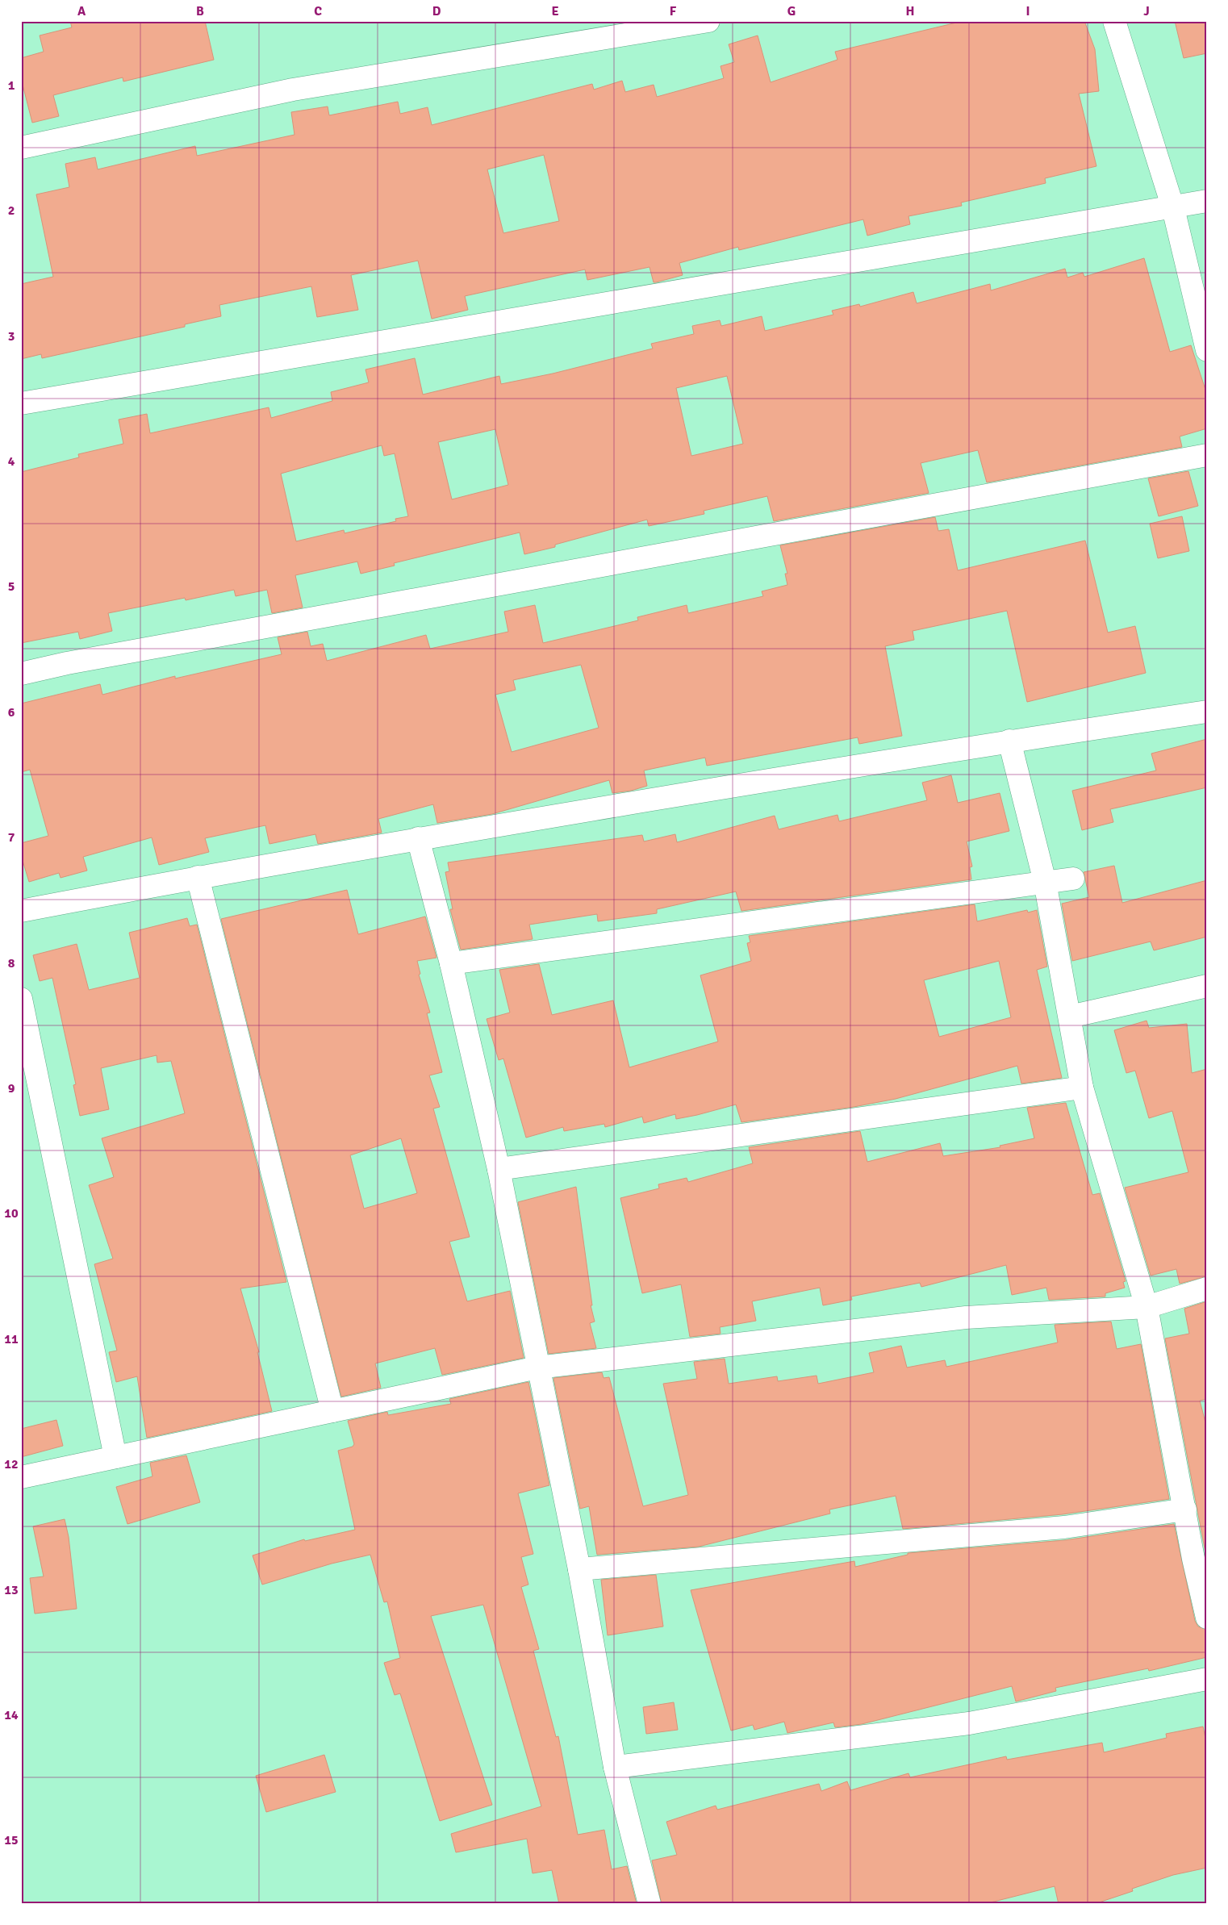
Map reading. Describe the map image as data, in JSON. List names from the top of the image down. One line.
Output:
{"grid":{"columns":["A","B","C","D","E","F","G","H","I","J"],"rows":["1","2","3","4","5","6","7","8","9","10","11","12","13","14","15"]}}
